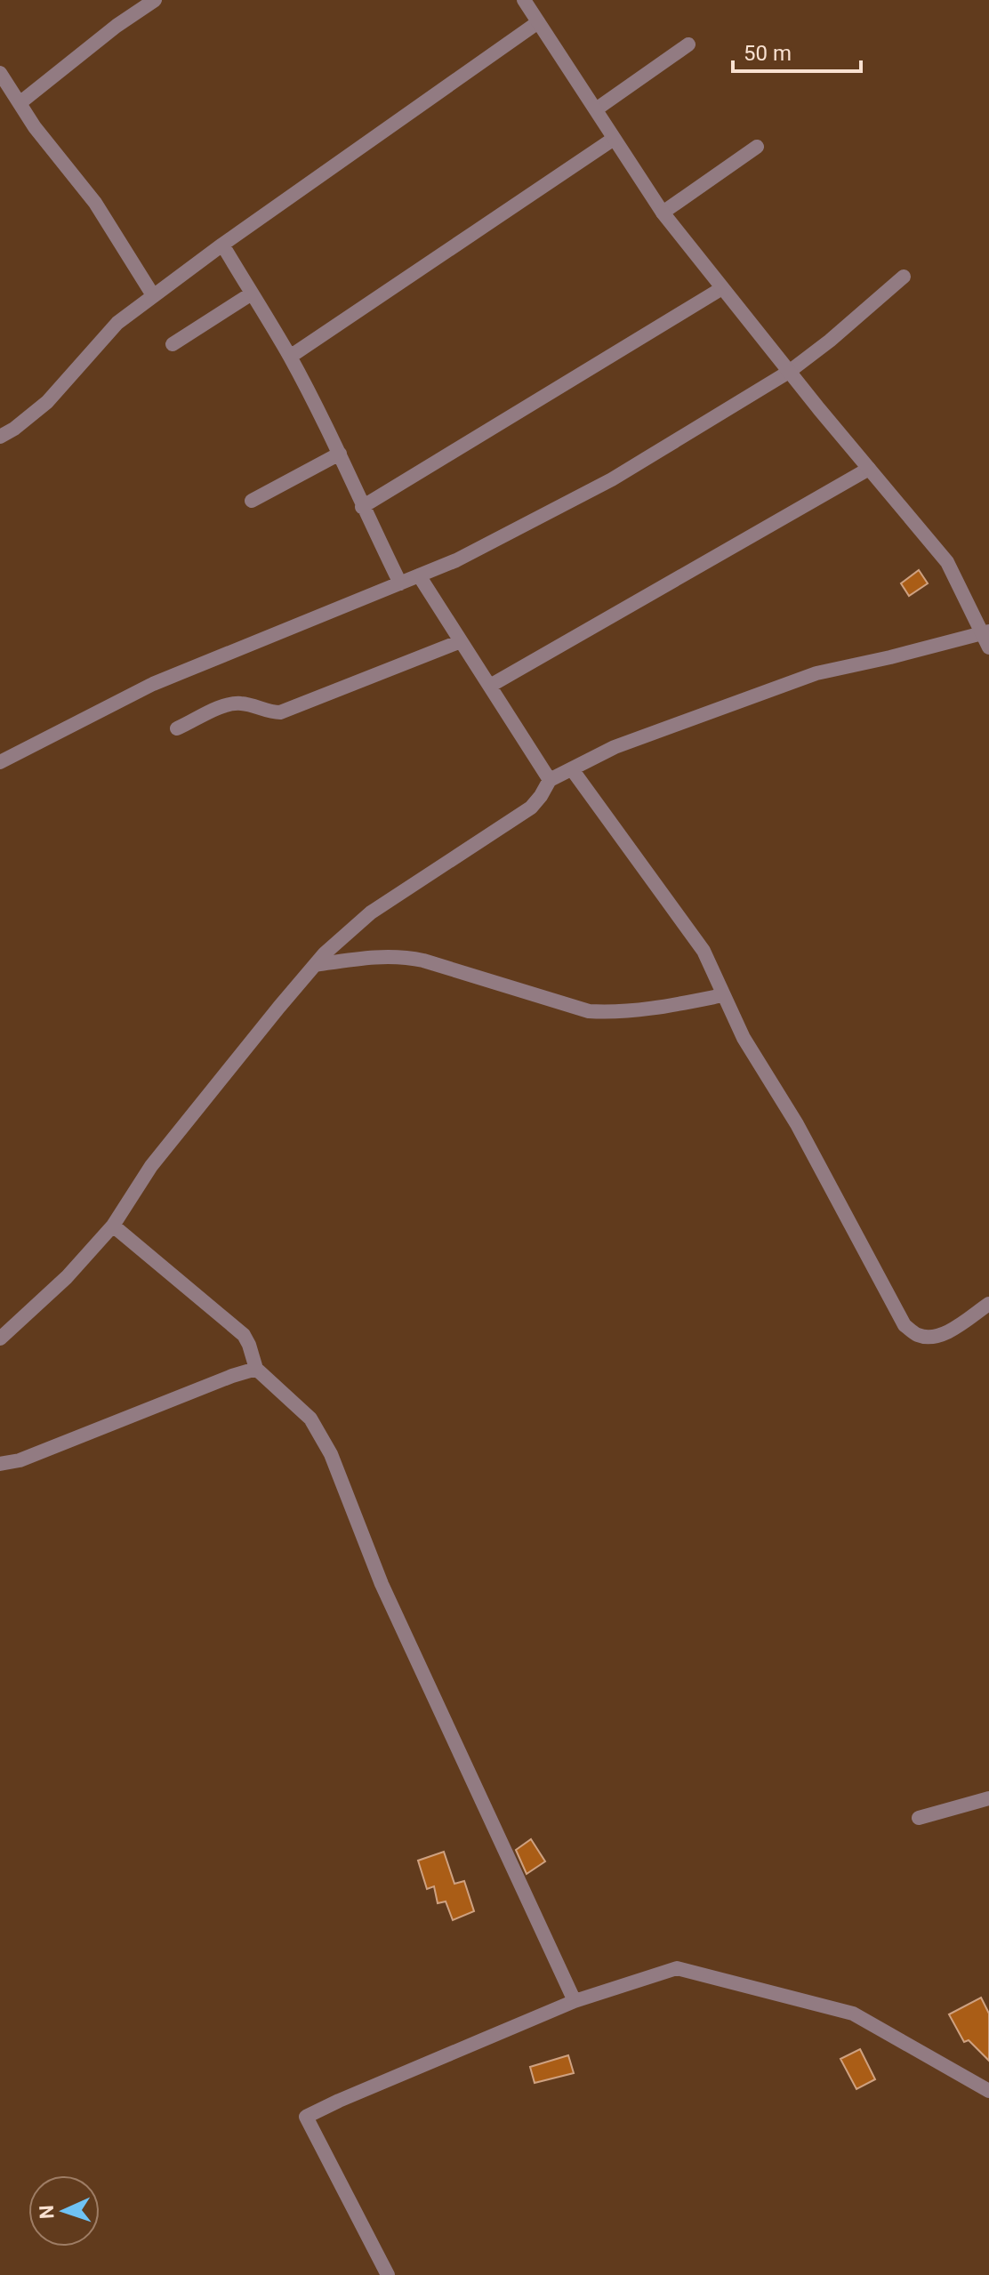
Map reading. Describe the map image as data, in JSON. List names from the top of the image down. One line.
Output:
{"scale_bar":"50 m","north":"left"}
